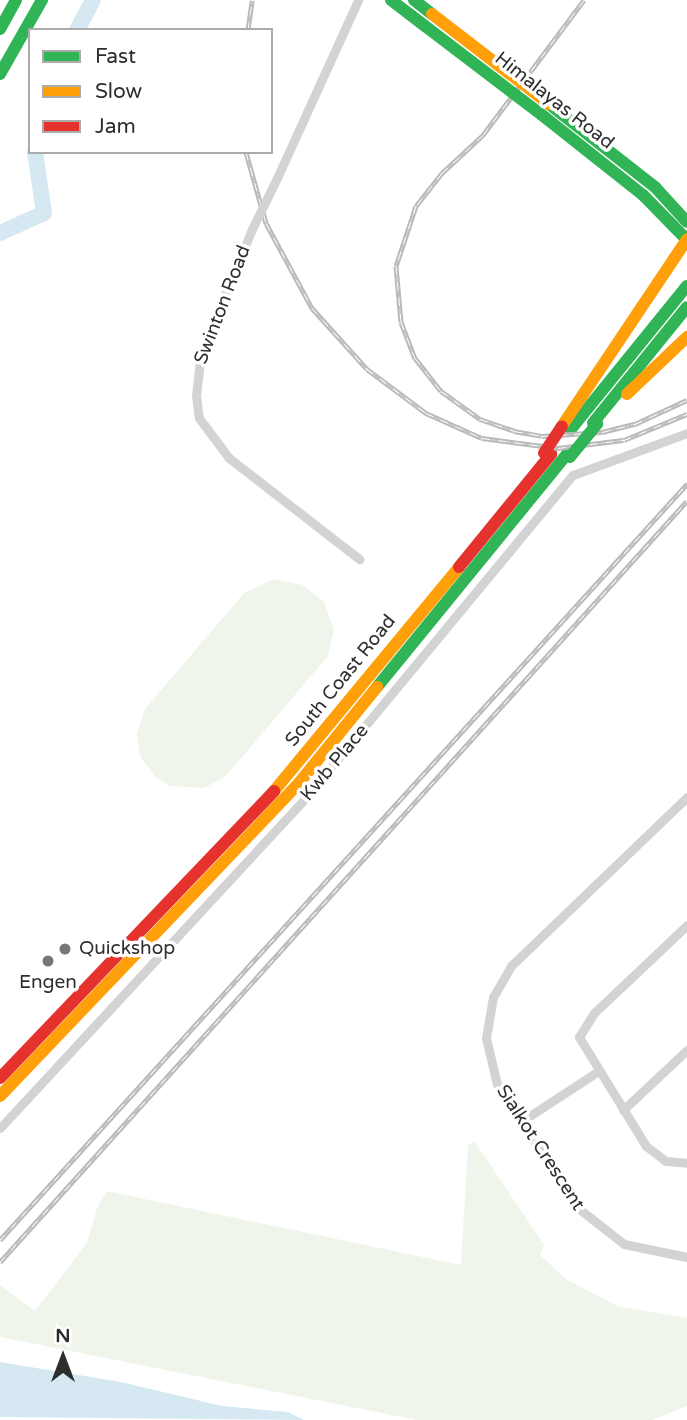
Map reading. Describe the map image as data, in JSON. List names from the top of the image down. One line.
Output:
{"streets":{"main road":["Himalayas Road","South Coast Road"],"street":["Swinton Road","Kwb Place","Sialkot Crescent"]},"places":["Quickshop","Engen"],"legend":["Fast","Slow","Jam"],"north":"top"}
